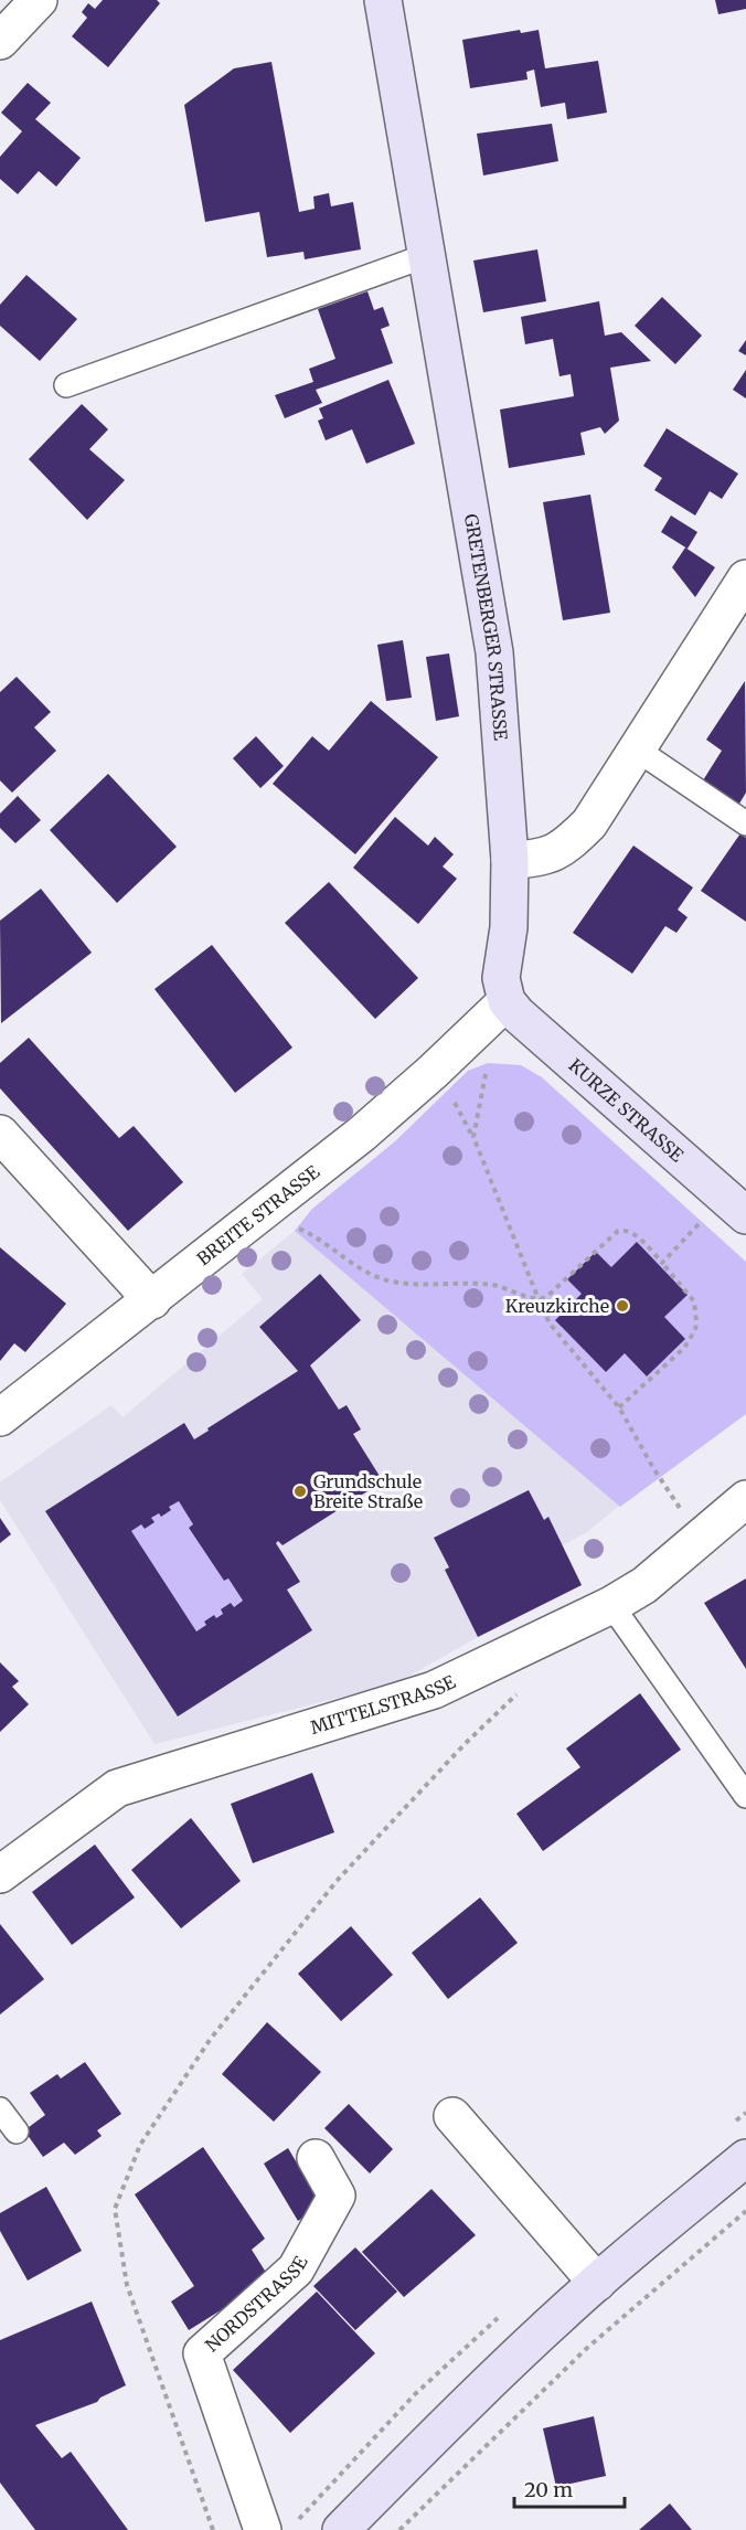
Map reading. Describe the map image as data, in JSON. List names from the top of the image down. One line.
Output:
{"streets":{"main road":["GRETENBERGER STRASSE","KURZE STRASSE"],"street":["BREITE STRASSE","MITTELSTRASSE","NORDSTRASSE"]},"crossings":[["GRETENBERGER STRASSE","KURZE STRASSE"],["GRETENBERGER STRASSE","BREITE STRASSE"],["KURZE STRASSE","BREITE STRASSE"]],"places":["Kreuzkirche","Grundschule Breite Straße"],"scale_bar":"20 m"}
